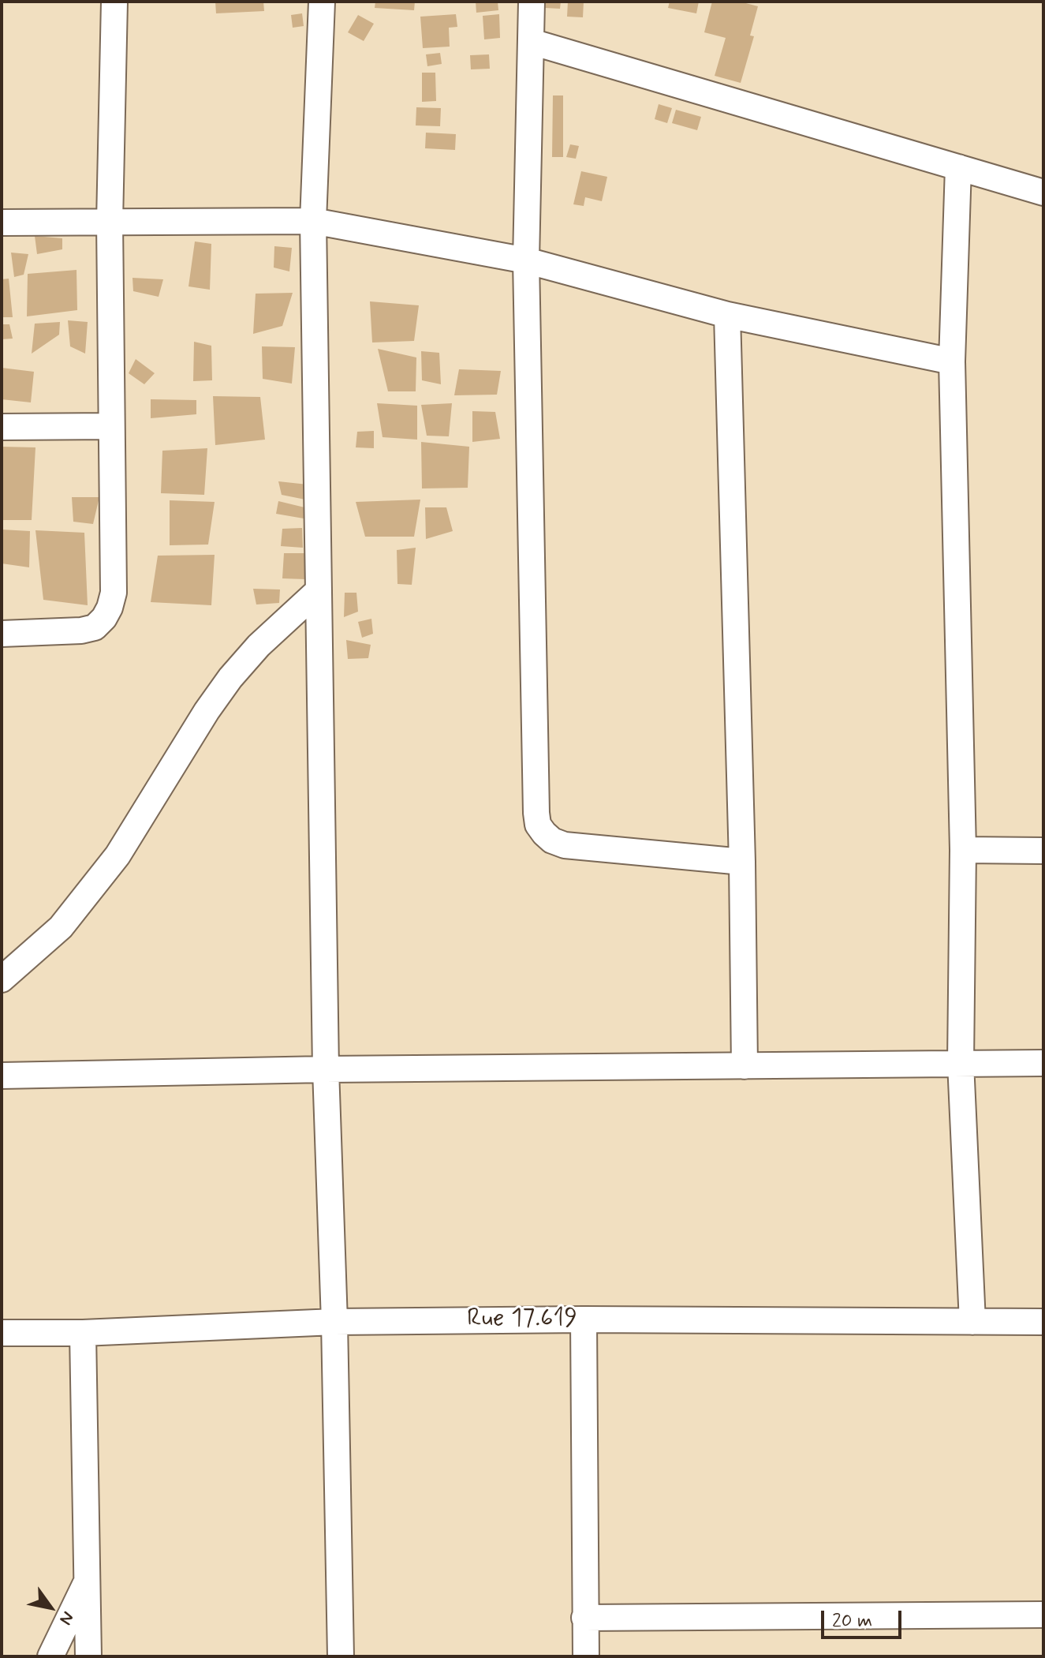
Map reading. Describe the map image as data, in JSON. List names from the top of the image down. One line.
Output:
{"streets":{"street":["Rue 17.619"]},"scale_bar":"20 m","north":"bottom right"}
